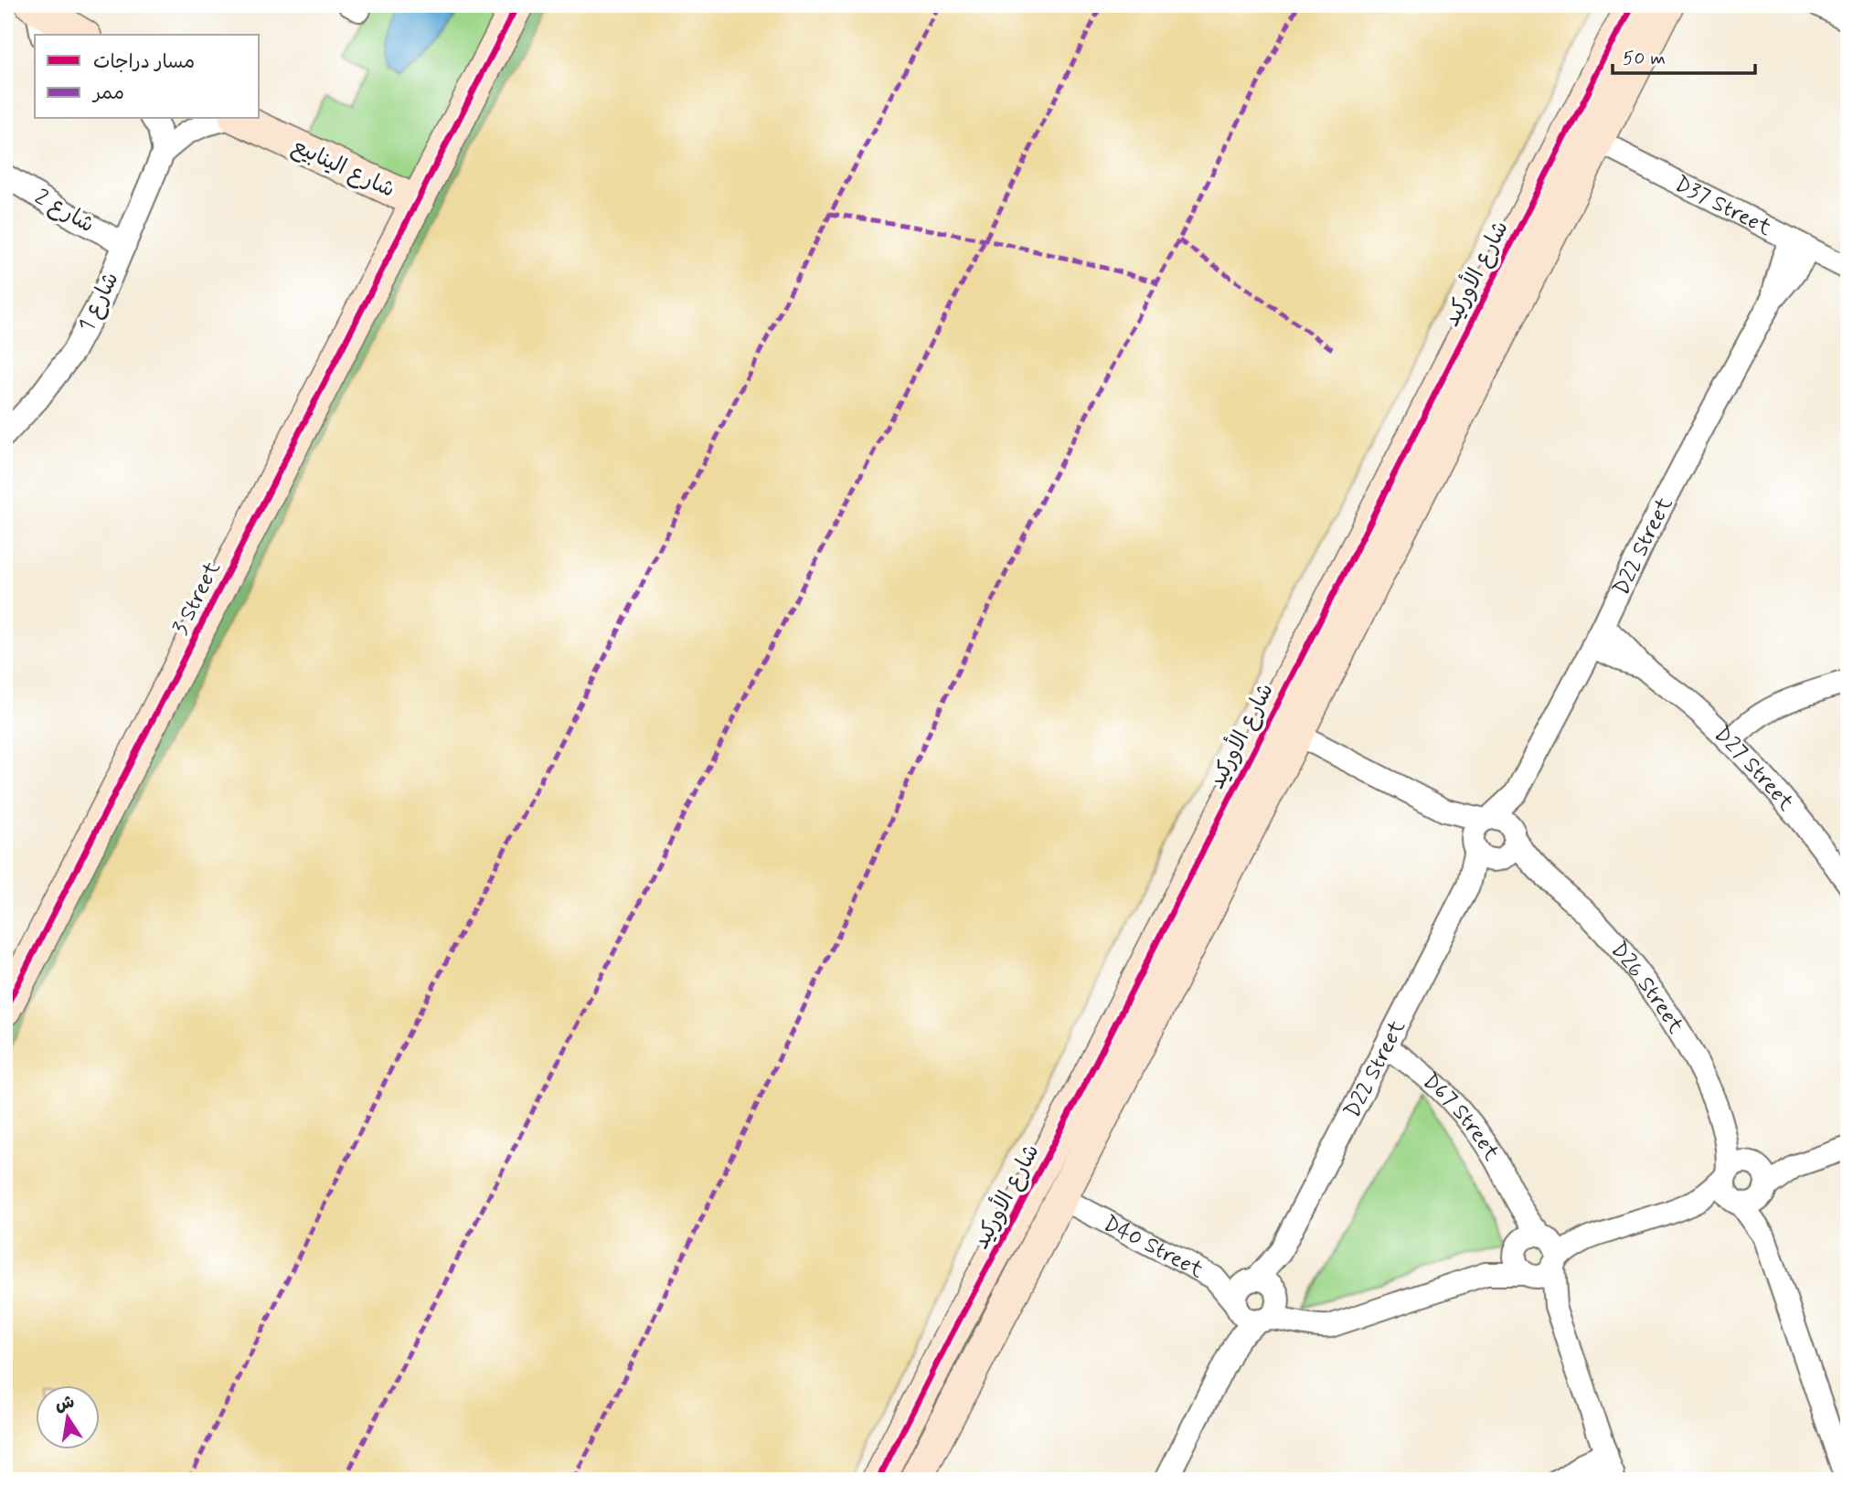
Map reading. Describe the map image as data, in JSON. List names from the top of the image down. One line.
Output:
{"streets":{"street":["شارع الينابيع","D37 Street","شارع 2","شارع الأوركيد","شارع 1","D22 Street","3 Street","D27 Street","D26 Street","D67 Street","D40 Street"]},"crossings":[["شارع الينابيع","3 Street"],["D37 Street","شارع الأوركيد"],["D37 Street","D22 Street"],["شارع 2","شارع 1"],["شارع الأوركيد","D40 Street"],["D22 Street","D27 Street"],["D22 Street","D26 Street"],["D22 Street","D67 Street"],["D22 Street","D40 Street"]],"legend":["مسار دراجات","ممر"],"scale_bar":"50 m","north":"top"}
